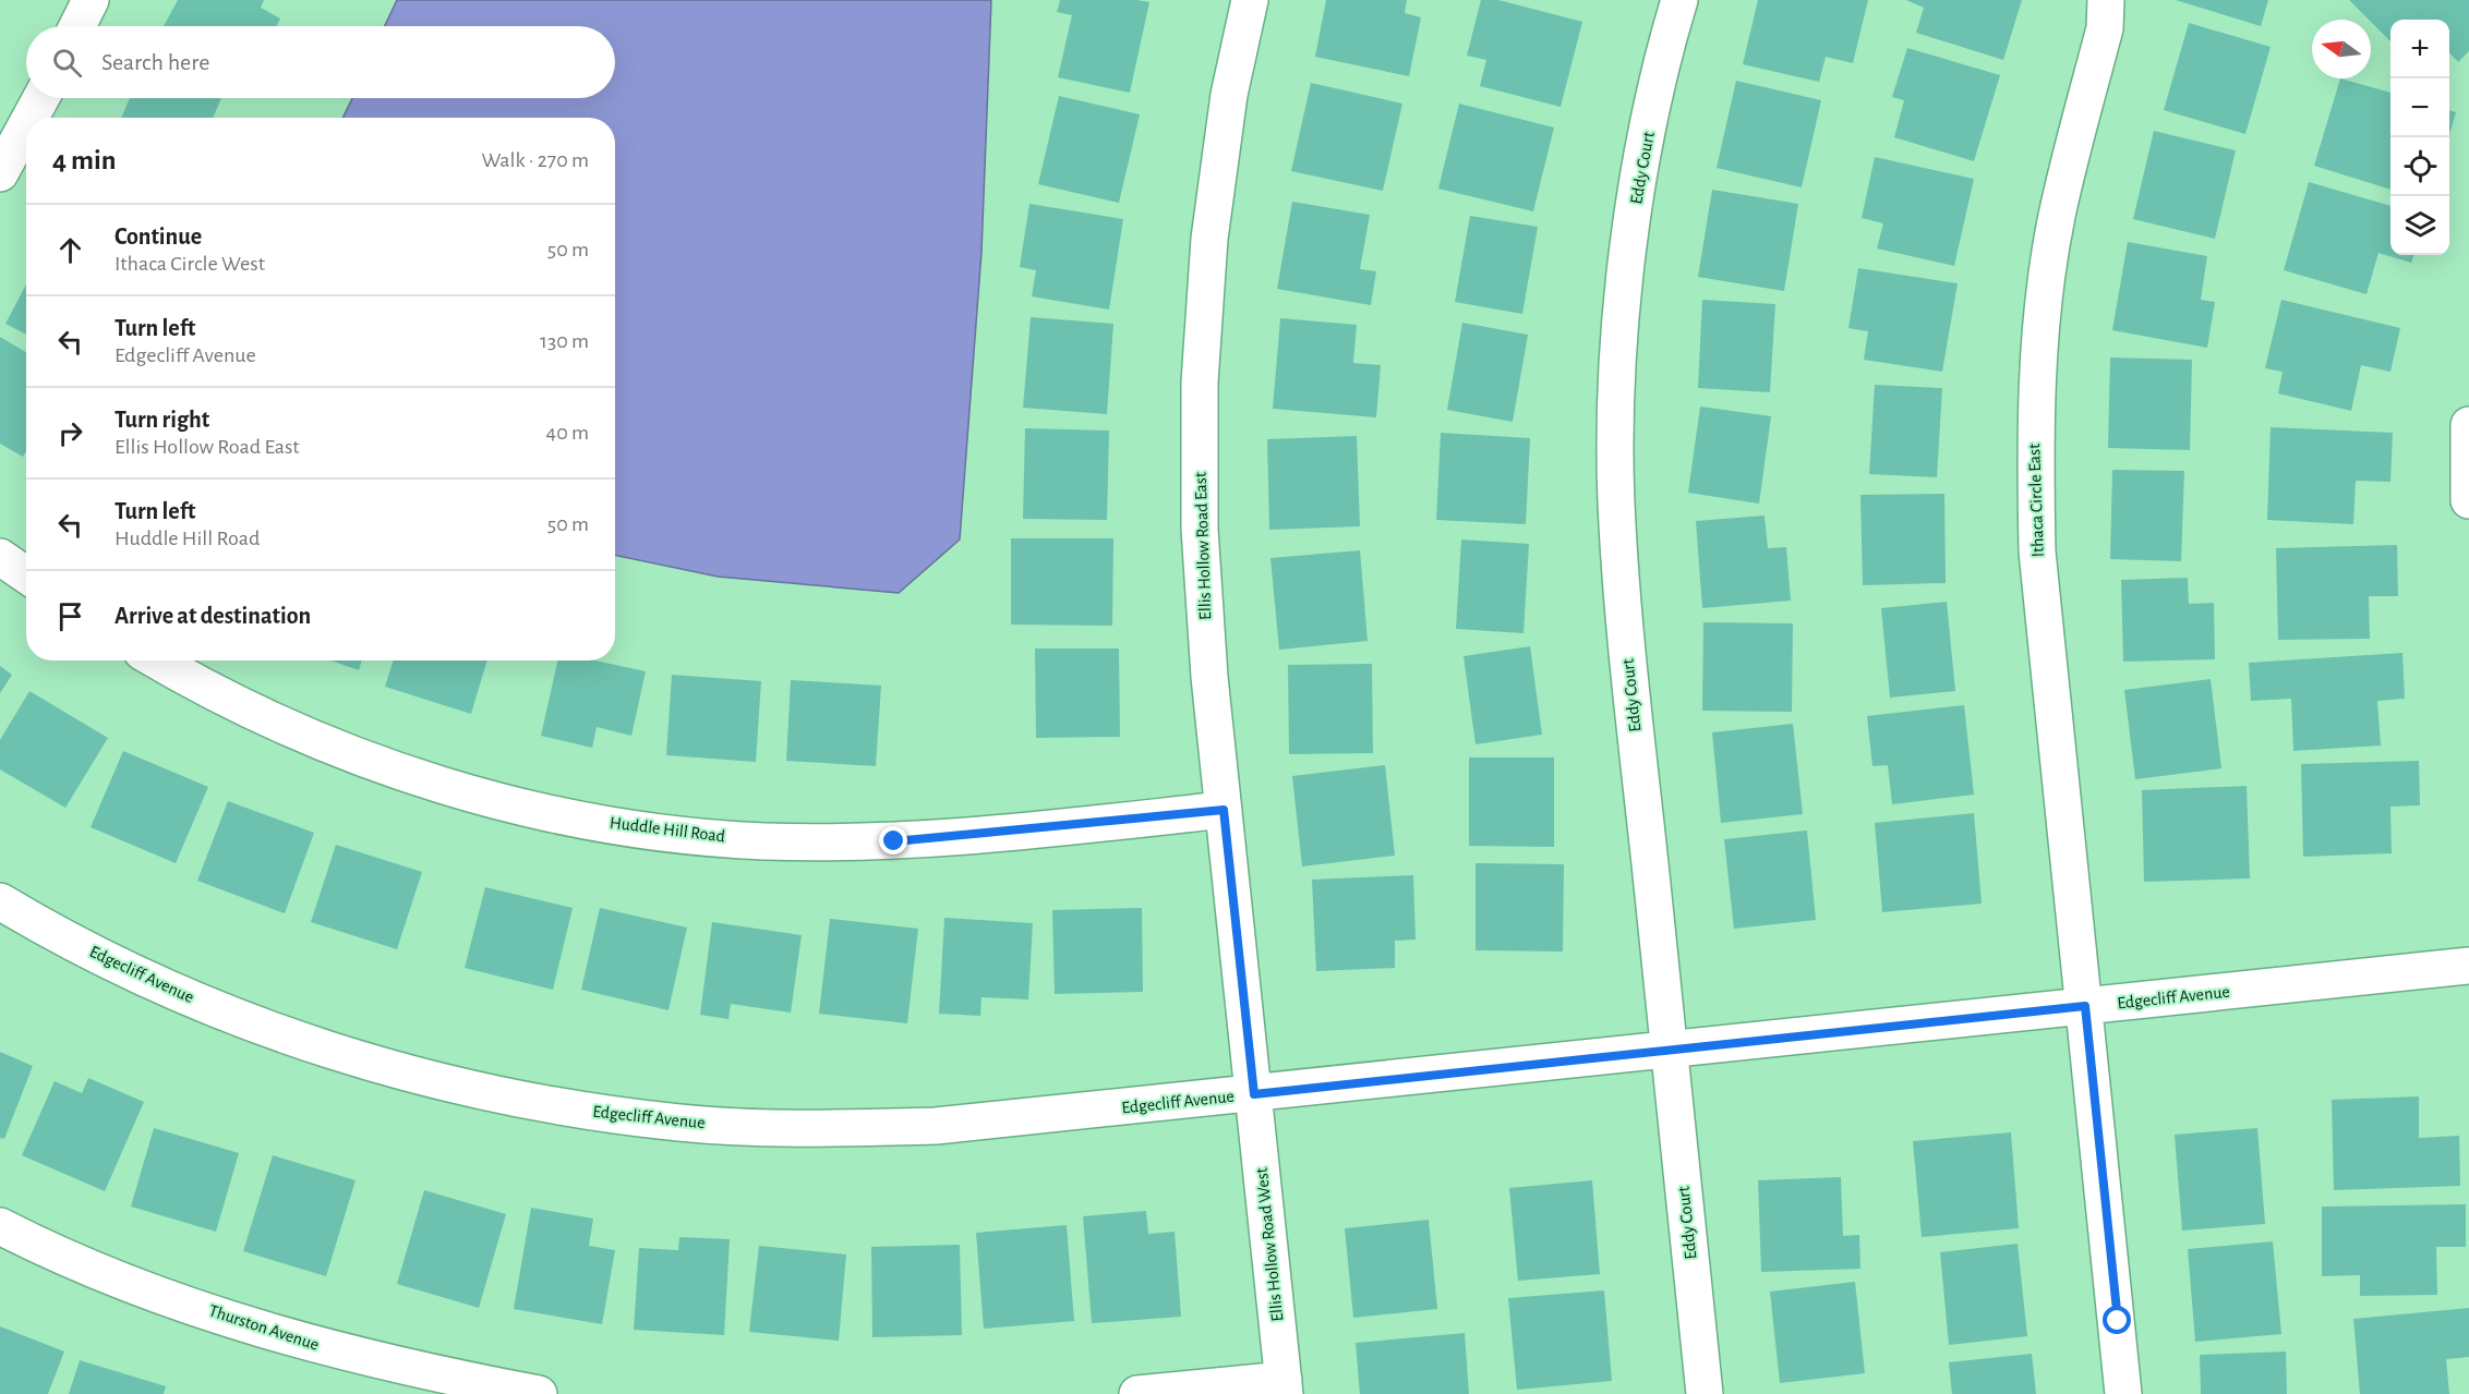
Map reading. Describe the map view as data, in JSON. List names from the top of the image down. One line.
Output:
{"streets":{"street":["Eddy Court","Ithaca Circle East","Ellis Hollow Road East","Huddle Hill Road","Edgecliff Avenue","Ellis Hollow Road West","Thurston Avenue"]},"crossings":[["Eddy Court","Edgecliff Avenue"],["Ithaca Circle East","Edgecliff Avenue"],["Ellis Hollow Road East","Huddle Hill Road"],["Ellis Hollow Road East","Edgecliff Avenue"],["Ellis Hollow Road East","Ellis Hollow Road West"],["Edgecliff Avenue","Ellis Hollow Road West"]],"north":"left","page":{"map_buttons":["+","−"],"search":"Search here","heading":["4 min","Walk · 270 m"],"list":[["Continue","Ithaca Circle West","50 m"],["Turn left","Edgecliff Avenue","130 m"],["Turn right","Ellis Hollow Road East","40 m"],["Turn left","Huddle Hill Road","50 m"],"Arrive at destination"]}}
